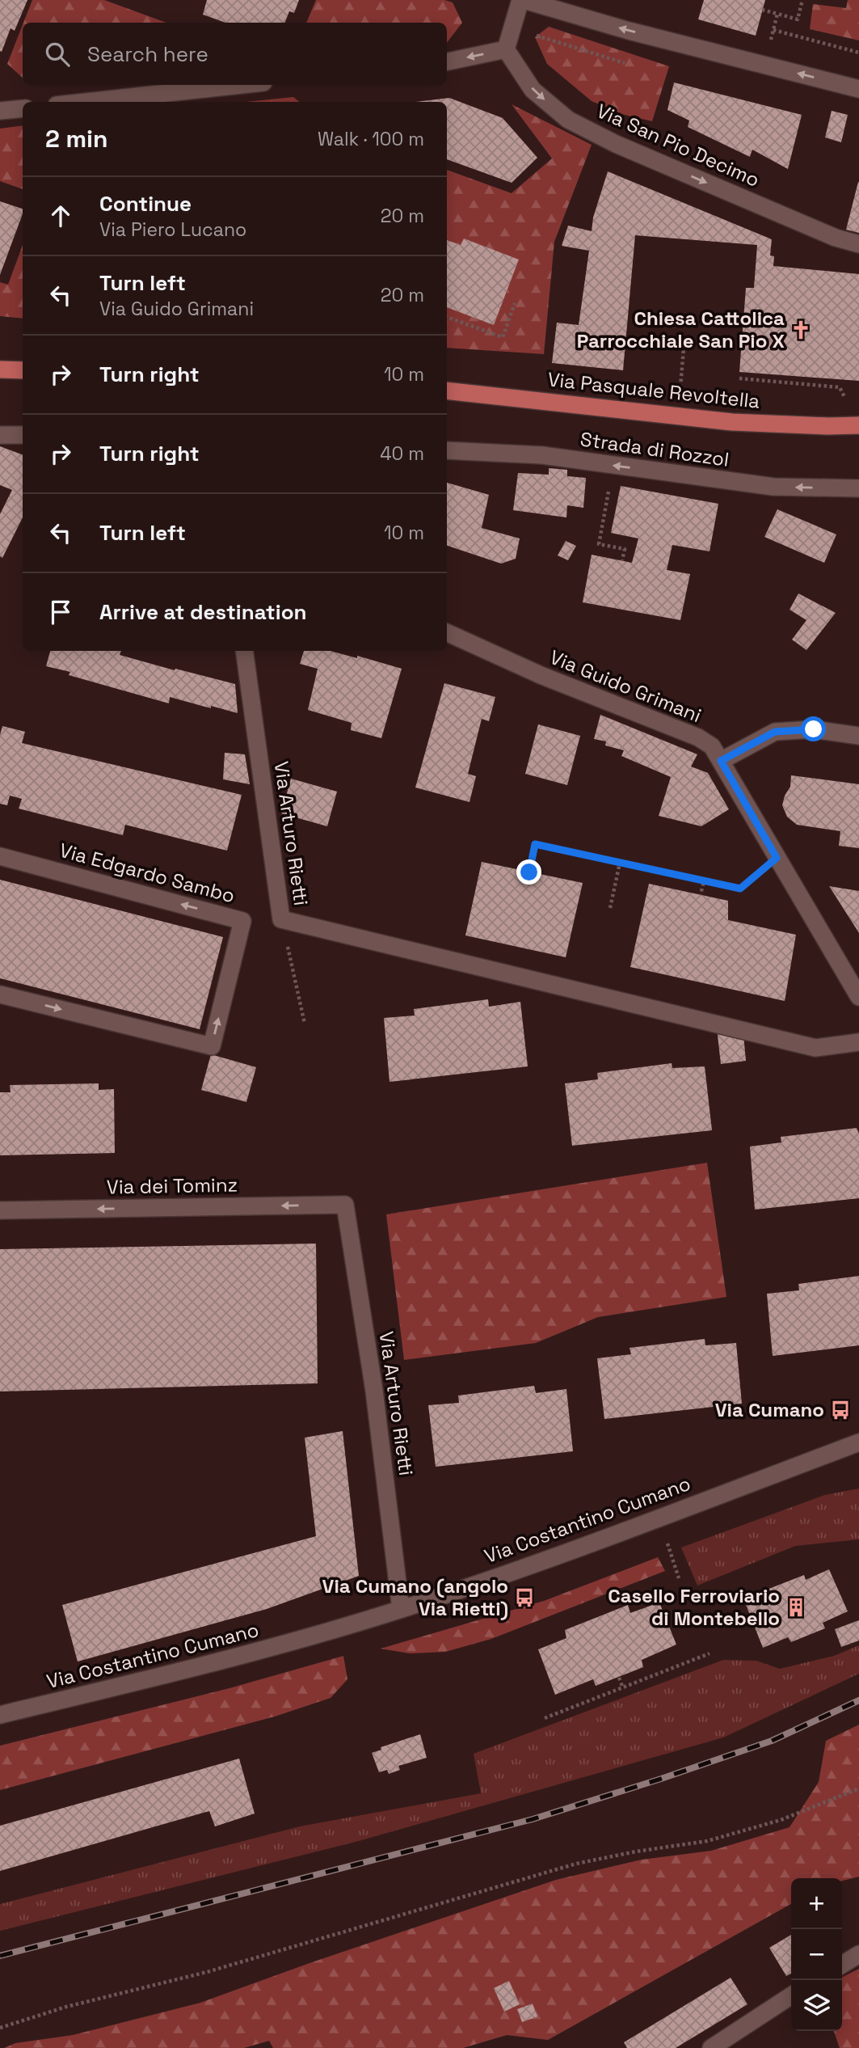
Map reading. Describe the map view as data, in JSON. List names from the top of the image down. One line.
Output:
{"streets":{"main road":["Via Pasquale Revoltella"],"street":["Via San Pio Decimo","Strada di Rozzol","Via Guido Grimani","Via Arturo Rietti","Via Edgardo Sambo","Via dei Tominz","Via Costantino Cumano"]},"crossings":[["Via Arturo Rietti","Via dei Tominz"],["Via Arturo Rietti","Via Costantino Cumano"]],"one_way":["Strada di Rozzol","Via dei Tominz"],"places":{"church":["Chiesa Cattolica Parrocchiale San Pio X"],"bus stop":["Via Cumano","Via Cumano (angolo Via Rietti)"],"building":["Casello Ferroviario di Montebello"]},"page":{"search":"Search here","heading":["2 min","Walk · 100 m"],"list":[["Continue","Via Piero Lucano","20 m"],["Turn left","Via Guido Grimani","20 m"],["Turn right","10 m"],["Turn right","40 m"],["Turn left","10 m"],"Arrive at destination"],"map_buttons":["+","−"]}}
